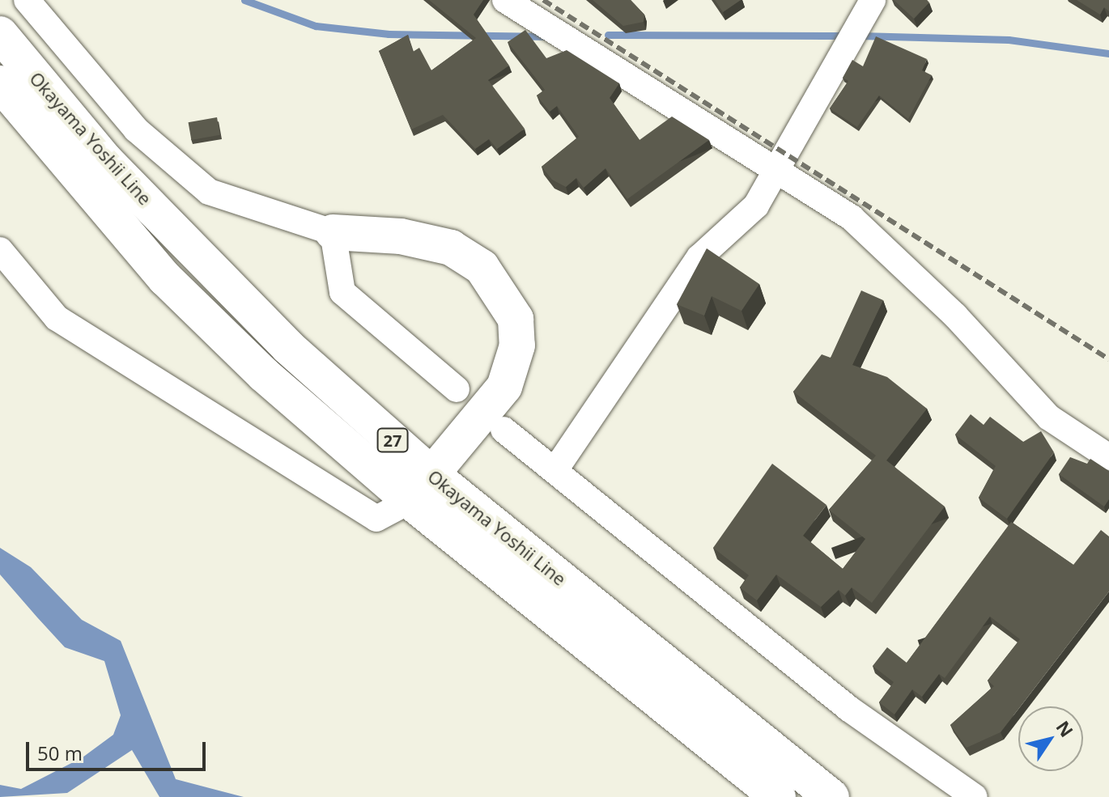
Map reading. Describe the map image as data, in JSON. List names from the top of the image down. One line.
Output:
{"streets":{"main road":["Okayama Yoshii Line","27"]},"scale_bar":"50 m","north":"top right"}
